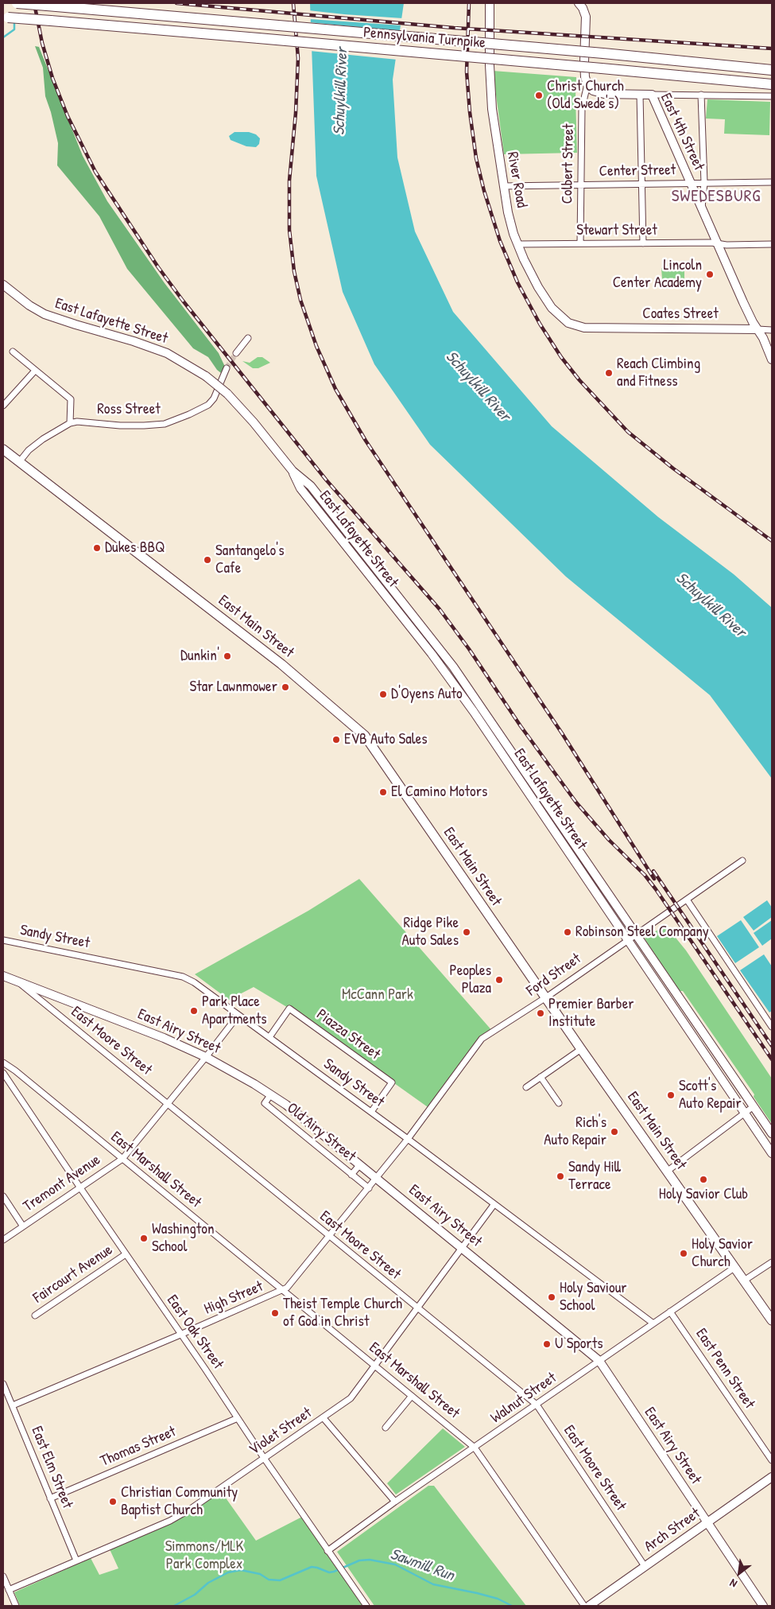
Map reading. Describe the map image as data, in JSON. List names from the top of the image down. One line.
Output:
{"streets":{"highway":["Pennsylvania Turnpike"],"main road":["East Main Street"],"street":["East 4th Street","Colbert Street","Center Street","River Road","Stewart Street","Coates Street","East Lafayette Street","Ross Street","Sandy Street","Ford Street","East Airy Street","Piazza Street","East Moore Street","Old Airy Street","East Marshall Street","Tremont Avenue","Faircourt Avenue","High Street","East Oak Street","East Penn Street","Walnut Street","Violet Street","Thomas Street","East Elm Street","Arch Street"]},"crossings":[["East 4th Street","Colbert Street"],["East 4th Street","Center Street"],["East 4th Street","Stewart Street"],["East 4th Street","Coates Street"],["Colbert Street","Center Street"],["Colbert Street","Stewart Street"],["Center Street","River Road"],["River Road","Stewart Street"],["River Road","Coates Street"],["East Lafayette Street","Ford Street"],["Ross Street","East Main Street"],["East Main Street","Ford Street"],["East Main Street","Walnut Street"],["Sandy Street","Ford Street"],["Sandy Street","Piazza Street"],["Sandy Street","Tremont Avenue"],["Sandy Street","High Street"],["Sandy Street","Walnut Street"],["Sandy Street","Violet Street"],["Ford Street","High Street"],["East Airy Street","East Moore Street"],["East Airy Street","Old Airy Street"],["East Airy Street","Tremont Avenue"],["East Airy Street","High Street"],["East Airy Street","Walnut Street"],["East Airy Street","Violet Street"],["East Airy Street","Arch Street"],["East Moore Street","Tremont Avenue"],["East Moore Street","High Street"],["East Moore Street","Walnut Street"],["East Moore Street","Violet Street"],["East Moore Street","Arch Street"],["Old Airy Street","High Street"],["East Marshall Street","Tremont Avenue"],["East Marshall Street","High Street"],["East Marshall Street","Walnut Street"],["East Marshall Street","Violet Street"],["Tremont Avenue","East Oak Street"],["Faircourt Avenue","East Oak Street"],["High Street","East Oak Street"],["High Street","East Elm Street"],["East Oak Street","Walnut Street"],["East Oak Street","Violet Street"],["East Oak Street","Thomas Street"],["East Penn Street","Walnut Street"],["Violet Street","East Elm Street"],["Thomas Street","East Elm Street"]],"districts":["SWEDESBURG"],"water":["Schuylkill River","Sawmill Run"],"parks":["McCann Park","Simmons/MLK Park Complex"],"places":["Christ Church (Old Swede's)","Lincoln Center Academy","Reach Climbing and Fitness","Dukes BBQ","Santangelo's Cafe","Dunkin'","Star Lawnmower","D'Oyens Auto","EVB Auto Sales","El Camino Motors","Ridge Pike Auto Sales","Robinson Steel Company","Peoples Plaza","Park Place Apartments","Premier Barber Institute","Scott's Auto Repair","Rich's Auto Repair","Sandy Hill Terrace","Holy Savior Club","Washington School","Holy Savior Church","Holy Saviour School","Theist Temple Church of God in Christ","U Sports","Christian Community Baptist Church"],"north":"bottom left"}
